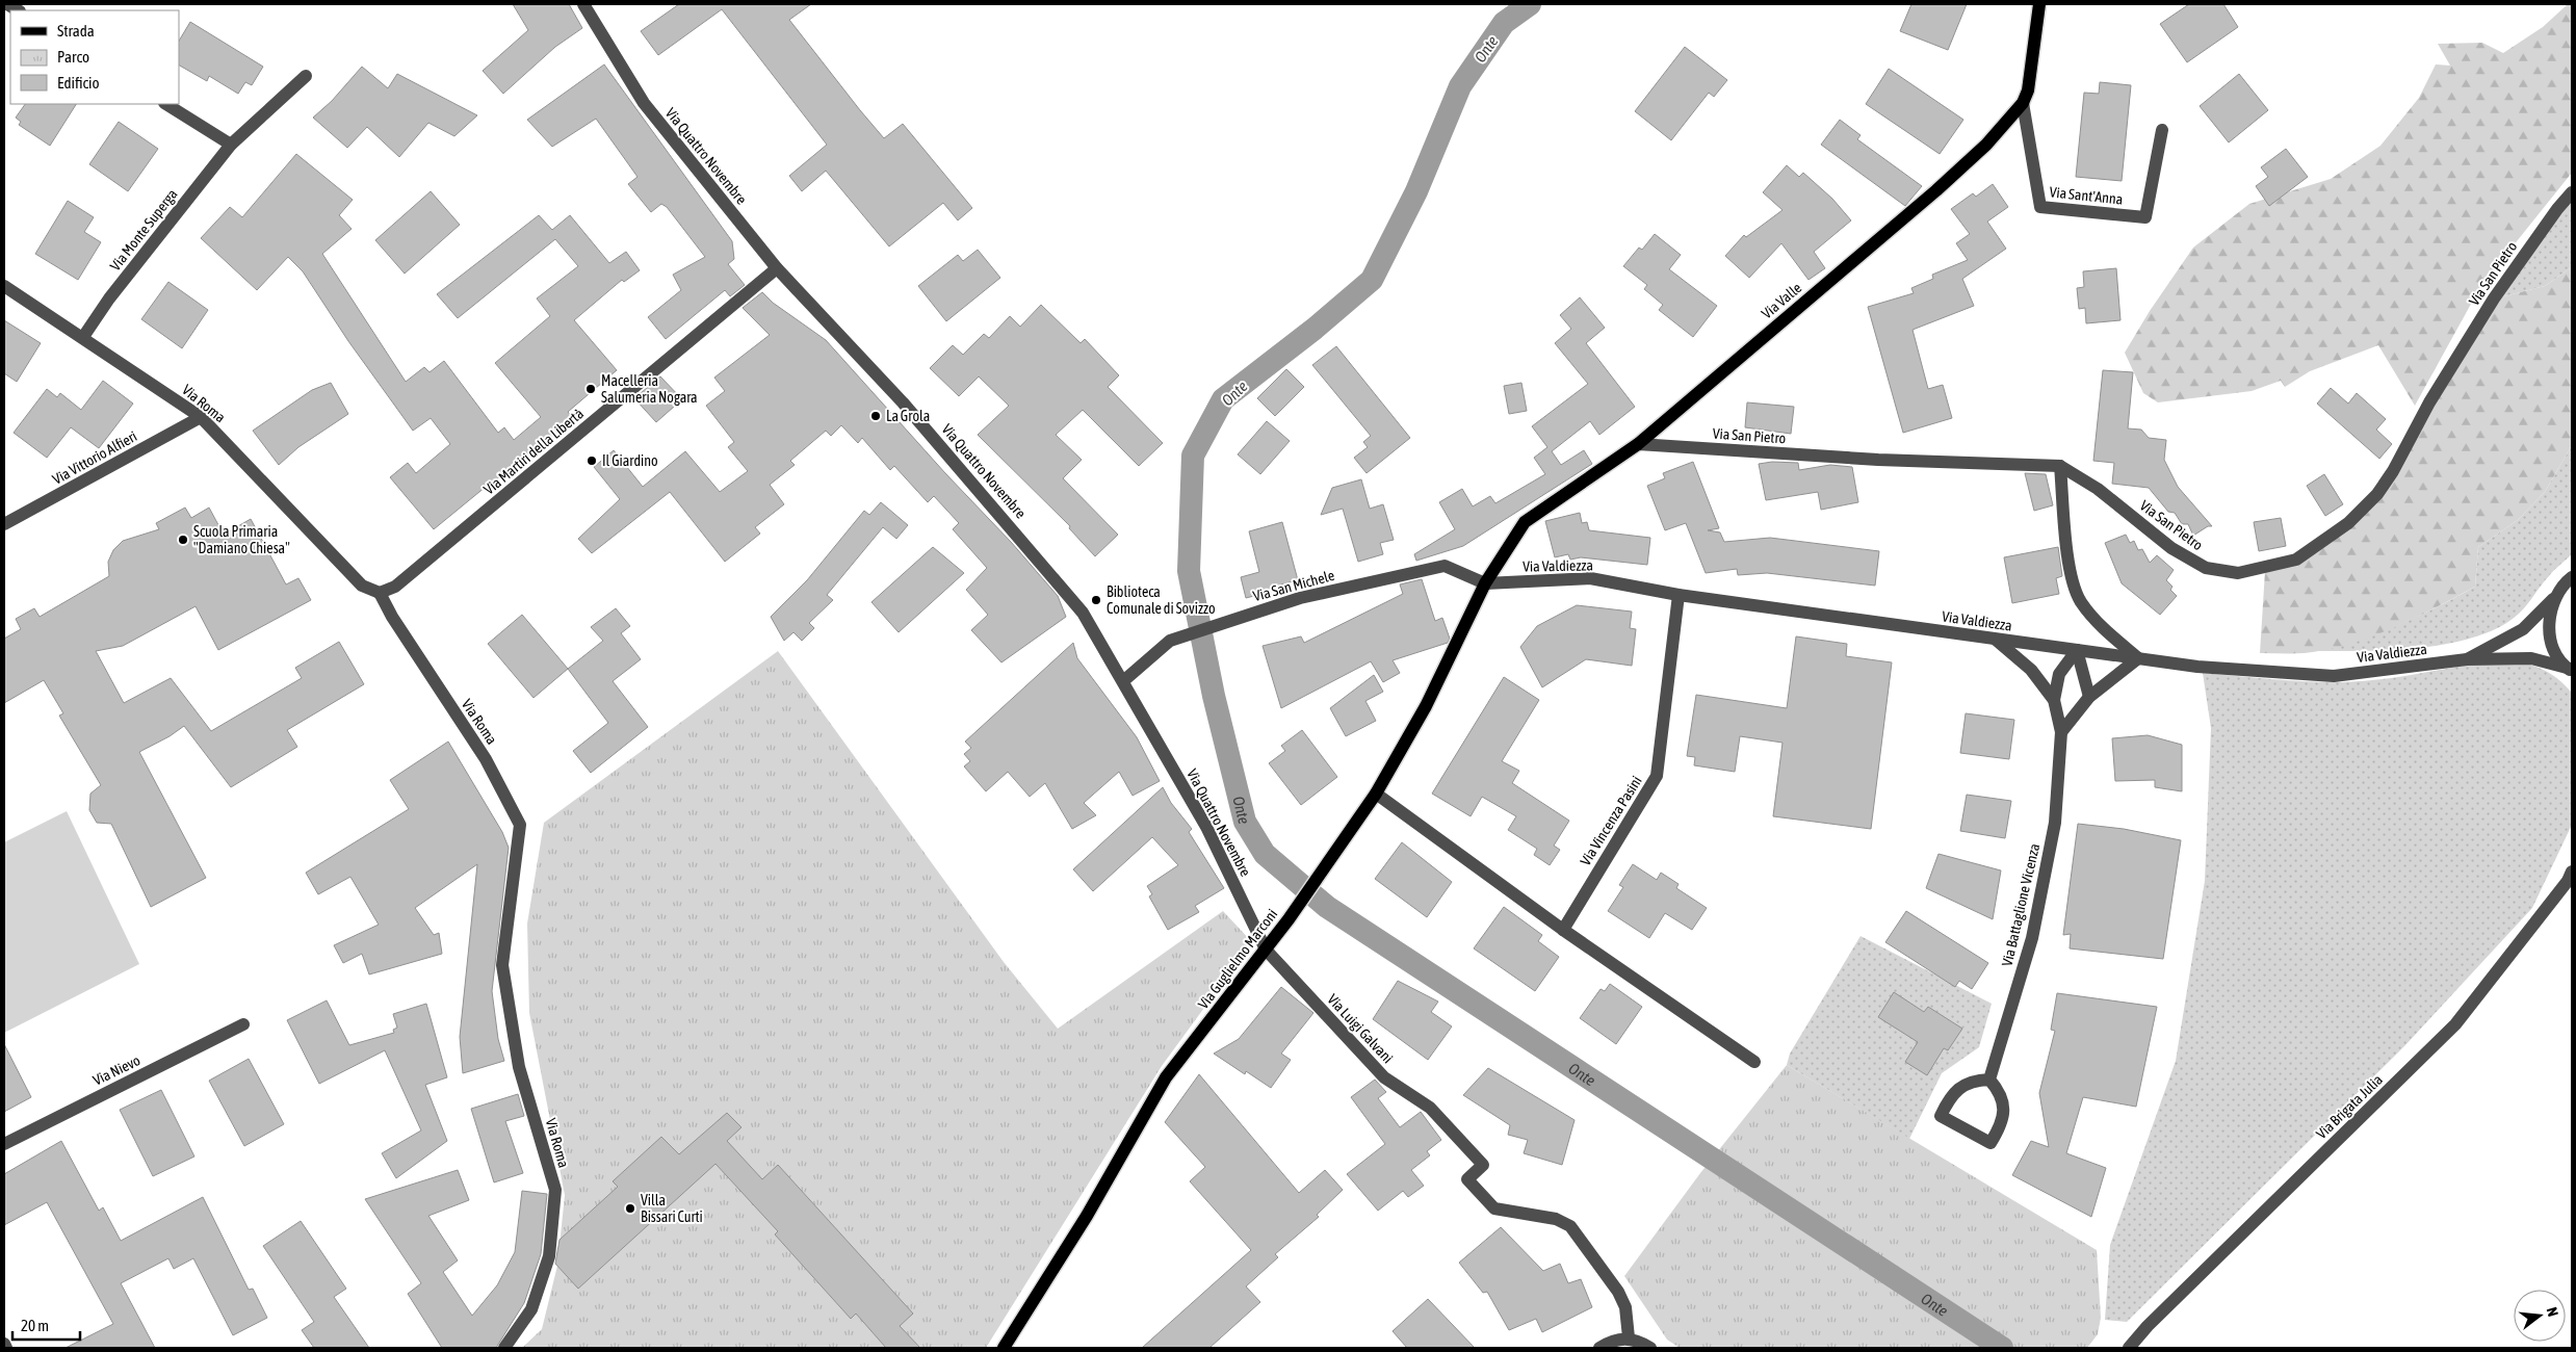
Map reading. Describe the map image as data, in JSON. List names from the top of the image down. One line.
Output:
{"streets":{"main road":["Via Valle","Via Guglielmo Marconi"],"street":["Via Quattro Novembre","Via Sant'Anna","Via Monte Superga","Via San Pietro","Via Roma","Via Martiri della Libertà","Via Vittorio Alfieri","Via Valdiezza","Via San Michele","Via Vincenza Pasini","Via Battaglione Vicenza","Via Luigi Galvani","Via Nievo","Via Brigata Julia"]},"crossings":[["Via Quattro Novembre","Via Martiri della Libertà"],["Via Quattro Novembre","Via San Michele"],["Via Quattro Novembre","Via Guglielmo Marconi"],["Via Quattro Novembre","Via Luigi Galvani"],["Via Sant'Anna","Via Valle"],["Via Monte Superga","Via Roma"],["Via San Pietro","Via Valle"],["Via Valle","Via Valdiezza"],["Via Valle","Via San Michele"],["Via Valle","Via Guglielmo Marconi"],["Via Roma","Via Martiri della Libertà"],["Via Roma","Via Vittorio Alfieri"],["Via Valdiezza","Via San Michele"],["Via Valdiezza","Via Vincenza Pasini"],["Via Valdiezza","Via Guglielmo Marconi"],["Via San Michele","Via Guglielmo Marconi"],["Via Guglielmo Marconi","Via Luigi Galvani"]],"water":["Onte"],"places":["Macelleria Salumeria Nogara","La Grola","Il Giardino","Scuola Primaria \"Damiano Chiesa\"","Biblioteca Comunale di Sovizzo","Villa Bissari Curti"],"legend":["Strada","Parco","Edificio"],"scale_bar":"20 m","north":"right"}
